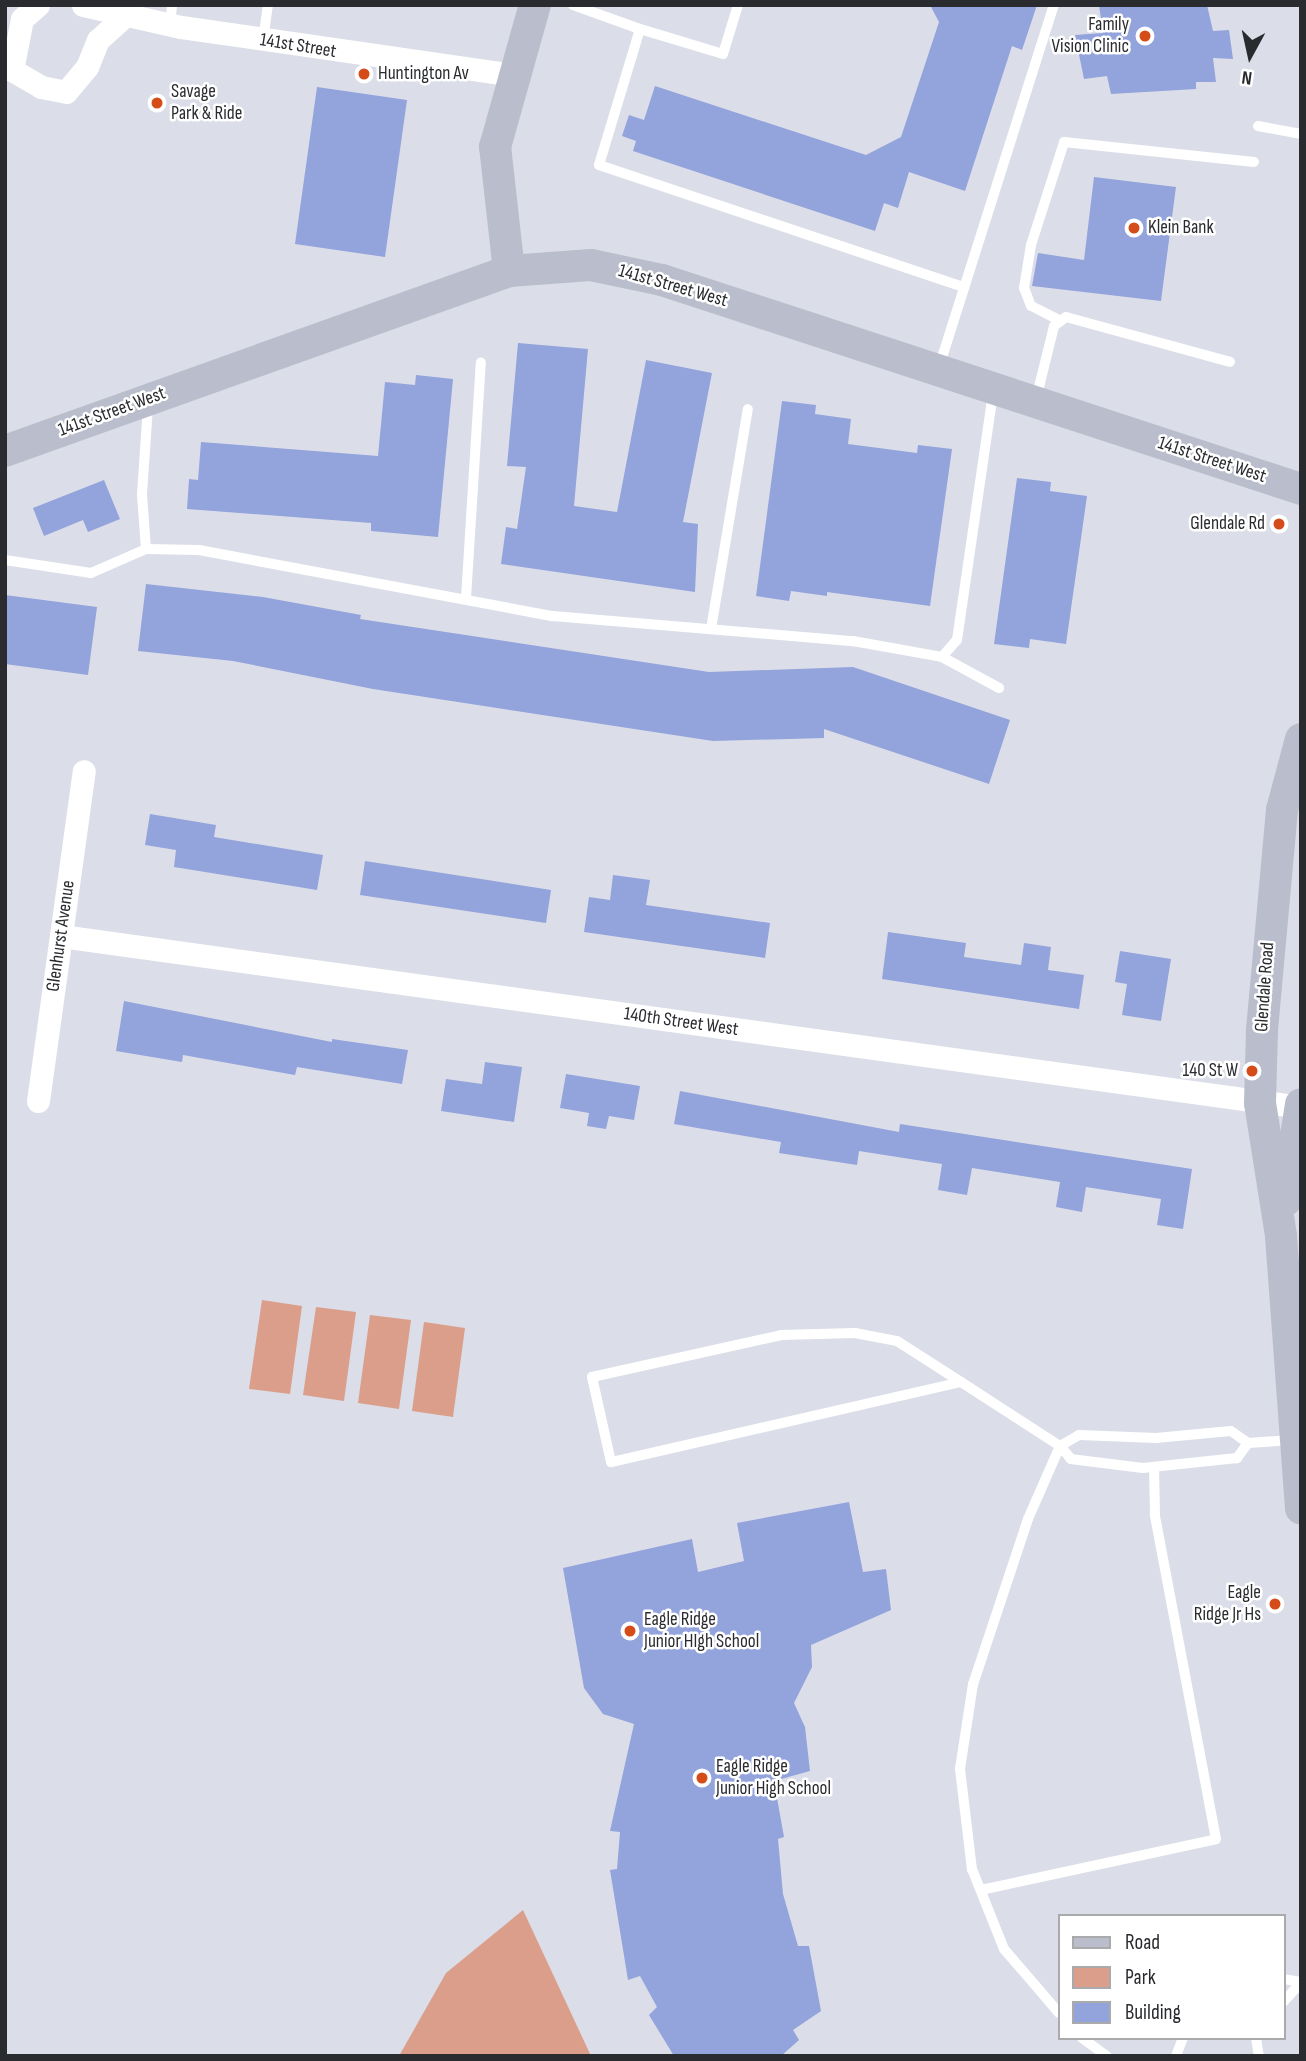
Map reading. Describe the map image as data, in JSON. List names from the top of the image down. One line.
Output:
{"streets":{"street":["141st Street","141st Street West","Glenhurst Avenue","Glendale Road","140th Street West"]},"crossings":[["Glenhurst Avenue","140th Street West"],["Glendale Road","140th Street West"]],"places":["Family Vision Clinic","Huntington Av","Savage Park & Ride","Klein Bank","Glendale Rd","140 St W","Eagle Ridge Jr Hs","Eagle Ridge Junior HIgh School","Eagle Ridge Junior High School"],"legend":["Road","Park","Building"],"north":"bottom"}
